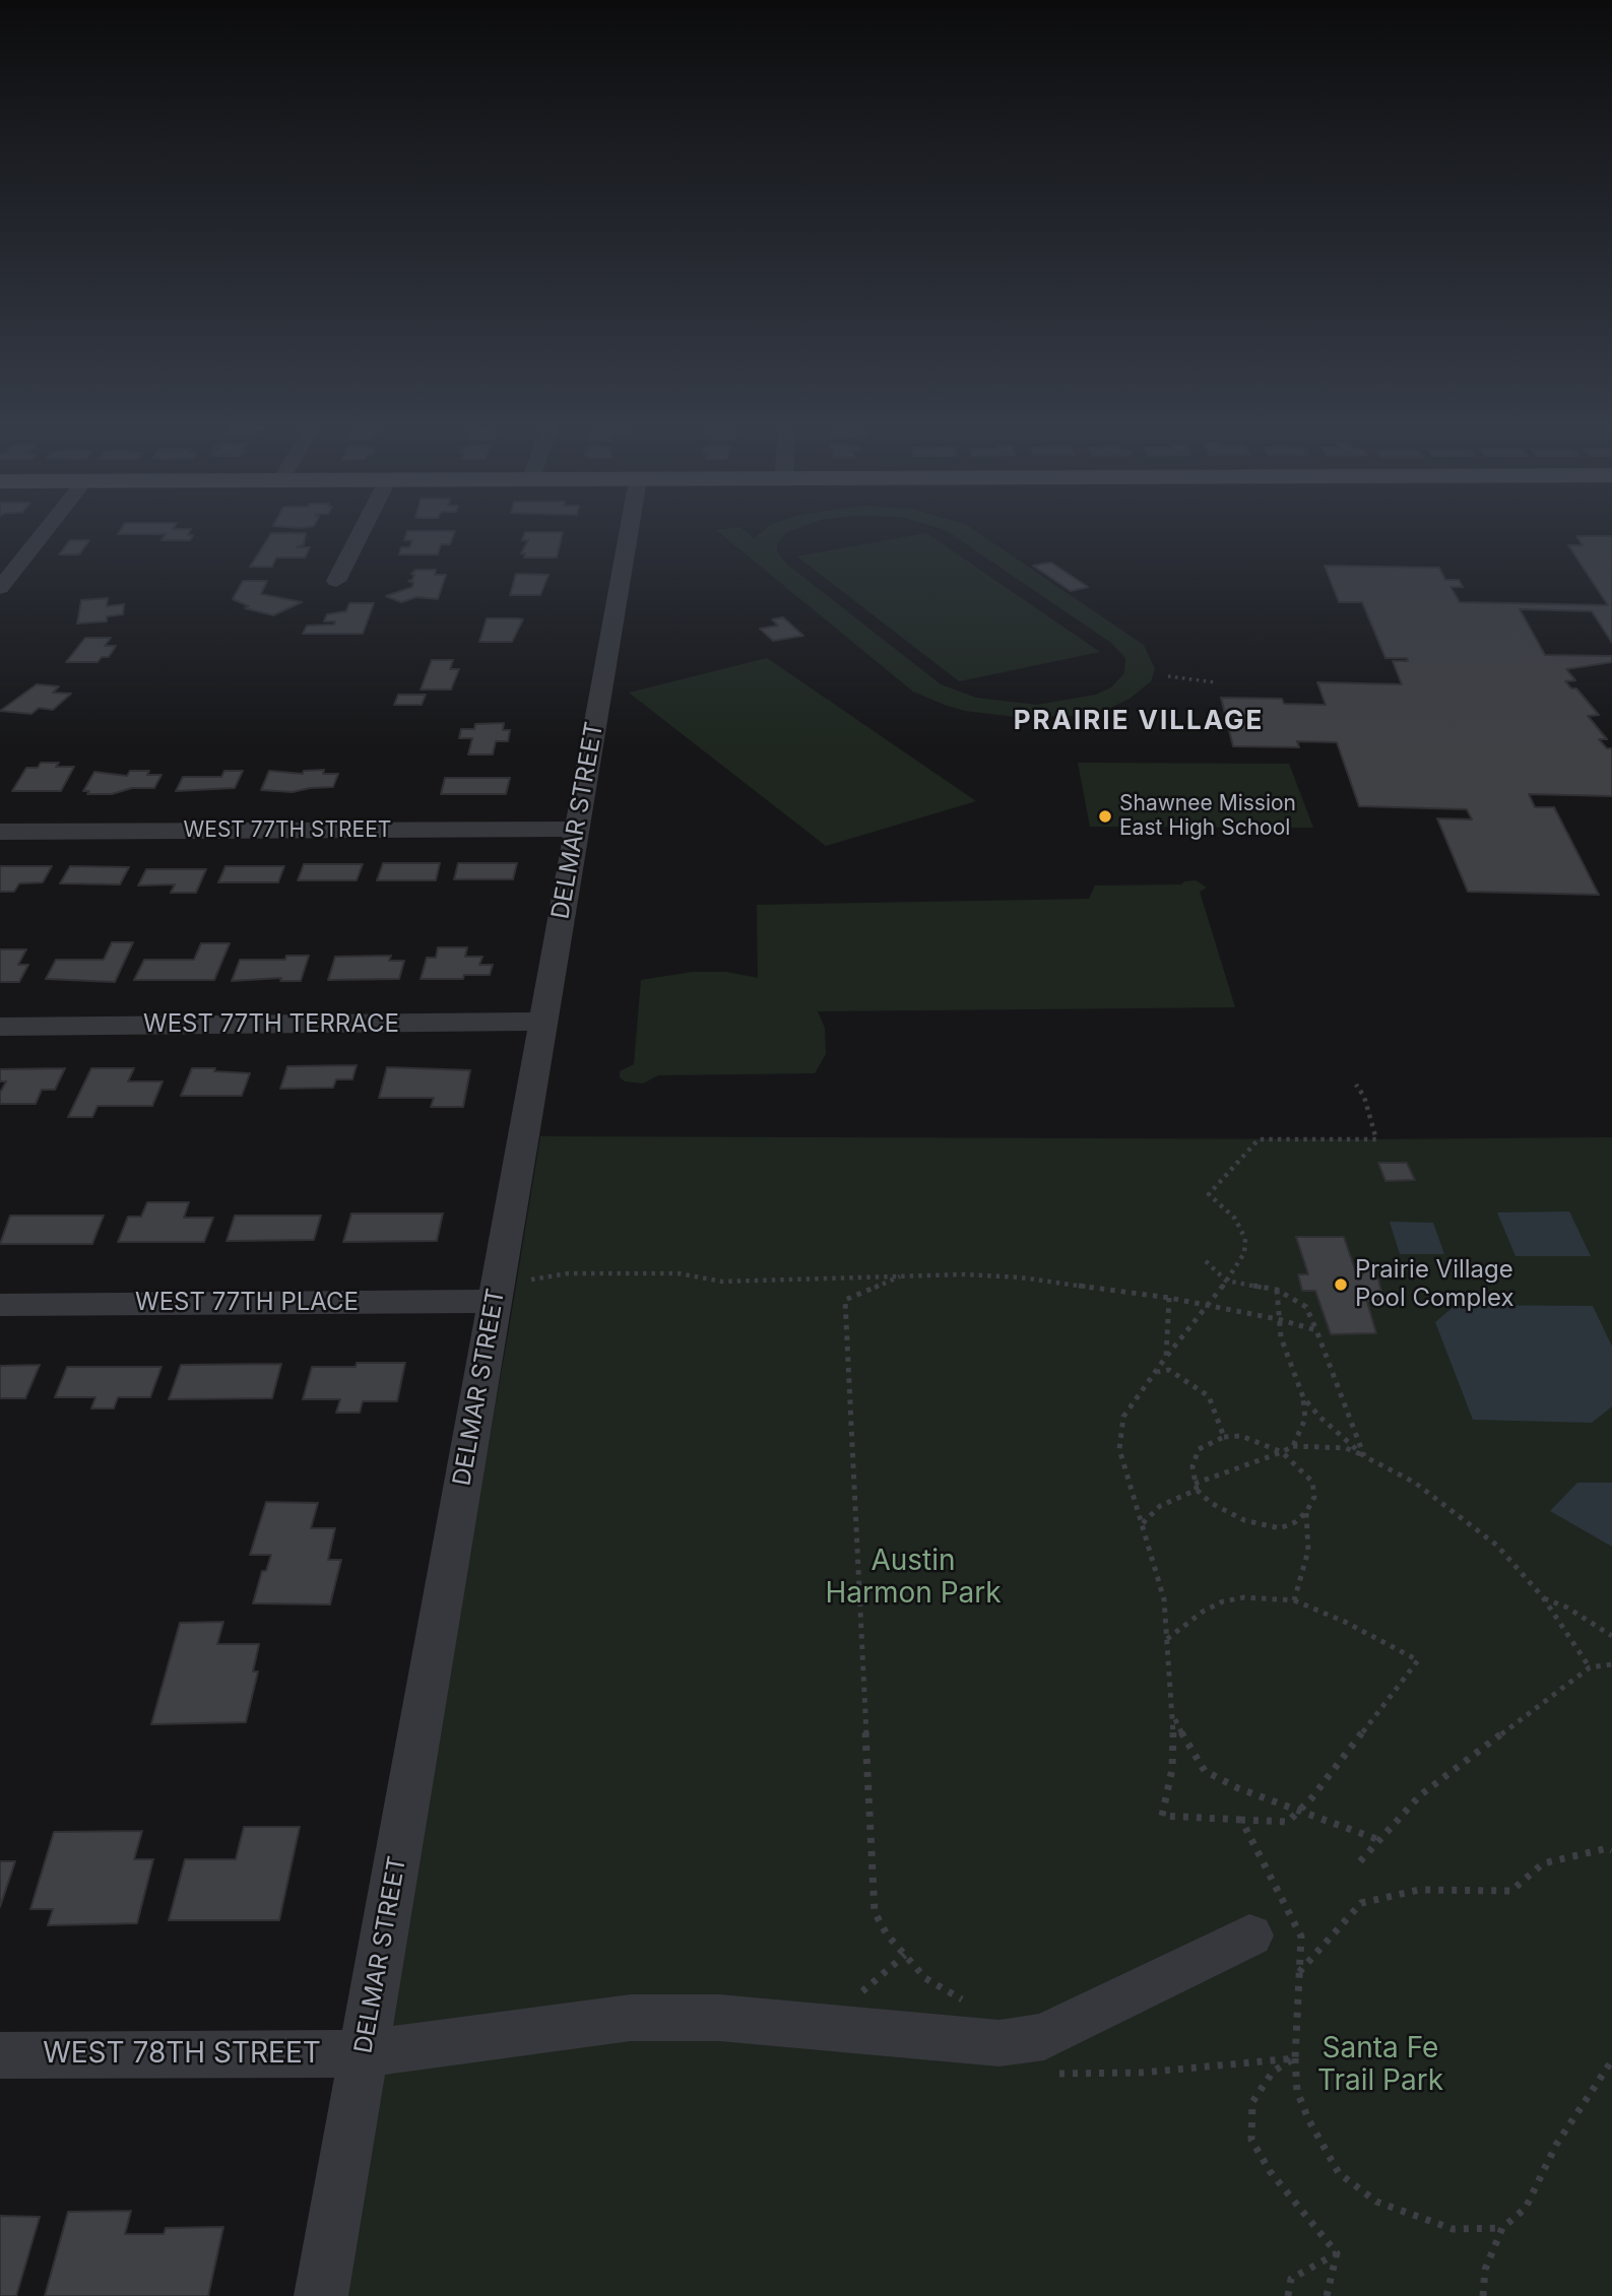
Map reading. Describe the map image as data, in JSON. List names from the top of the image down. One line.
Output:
{"streets":{"street":["DELMAR STREET","WEST 77TH STREET","WEST 77TH TERRACE","WEST 77TH PLACE","WEST 78TH STREET"]},"crossings":[["DELMAR STREET","WEST 77TH STREET"],["DELMAR STREET","WEST 77TH TERRACE"],["DELMAR STREET","WEST 77TH PLACE"],["DELMAR STREET","WEST 78TH STREET"]],"districts":["PRAIRIE VILLAGE"],"parks":["Austin Harmon Park","Santa Fe Trail Park"],"places":["Shawnee Mission East High School","Prairie Village Pool Complex"]}
